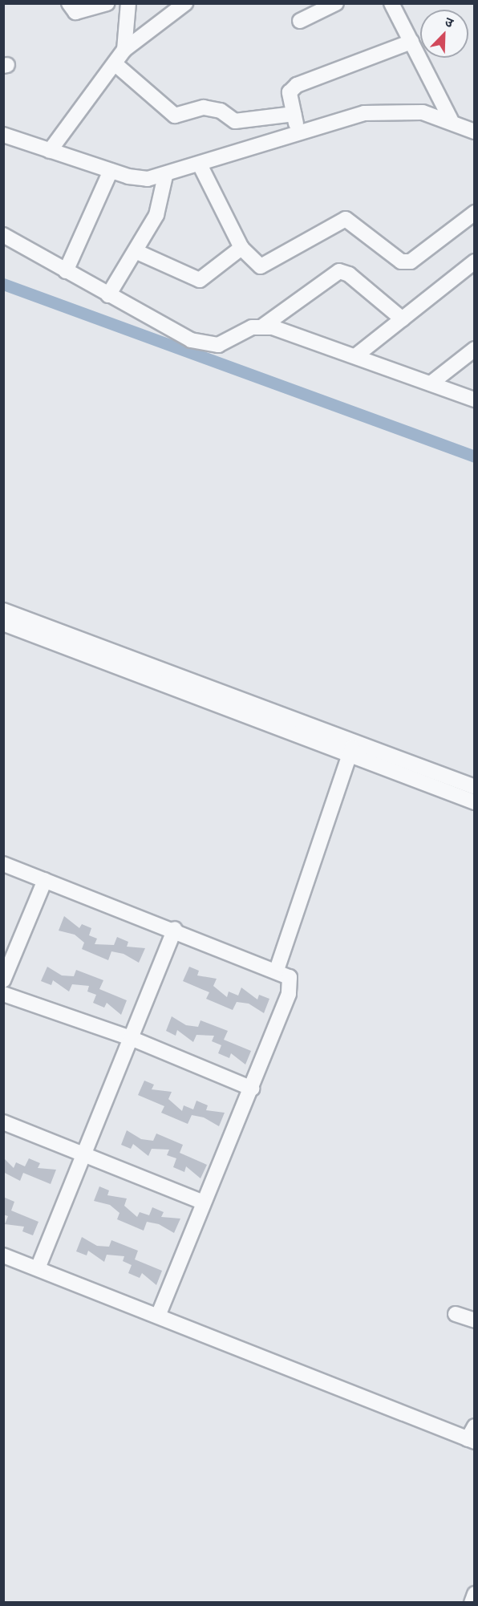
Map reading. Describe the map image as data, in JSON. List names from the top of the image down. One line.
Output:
{"north":"top right"}
